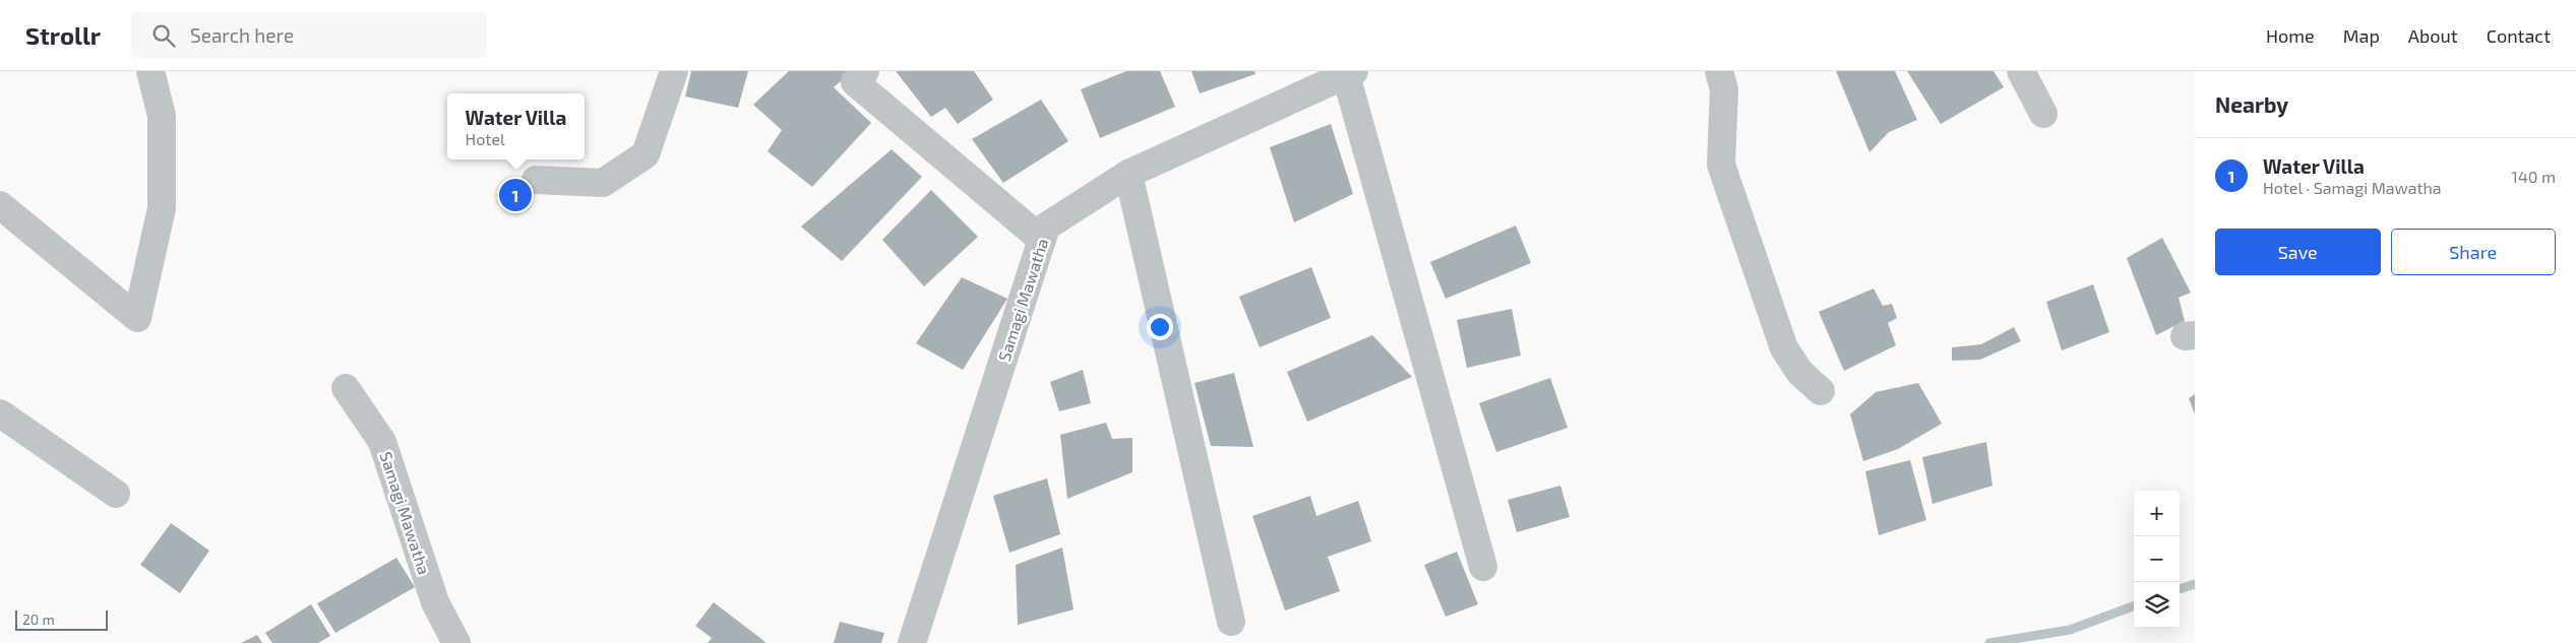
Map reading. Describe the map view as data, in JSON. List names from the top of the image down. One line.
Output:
{"streets":{"street":["Samagi Mawatha"]},"scale_bar":"20 m","page":{"header":"Strollr","search":"Search here","nav":["Home","Map","About","Contact"],"heading":"Nearby","popup":["Water Villa","Hotel"],"list":[{"mark":"1","name":"Water Villa","note":"Hotel · Samagi Mawatha","value":"140 m"}],"pins":"1","buttons":["Save","Share"],"map_buttons":["+","−"],"scale":"20 m"}}
